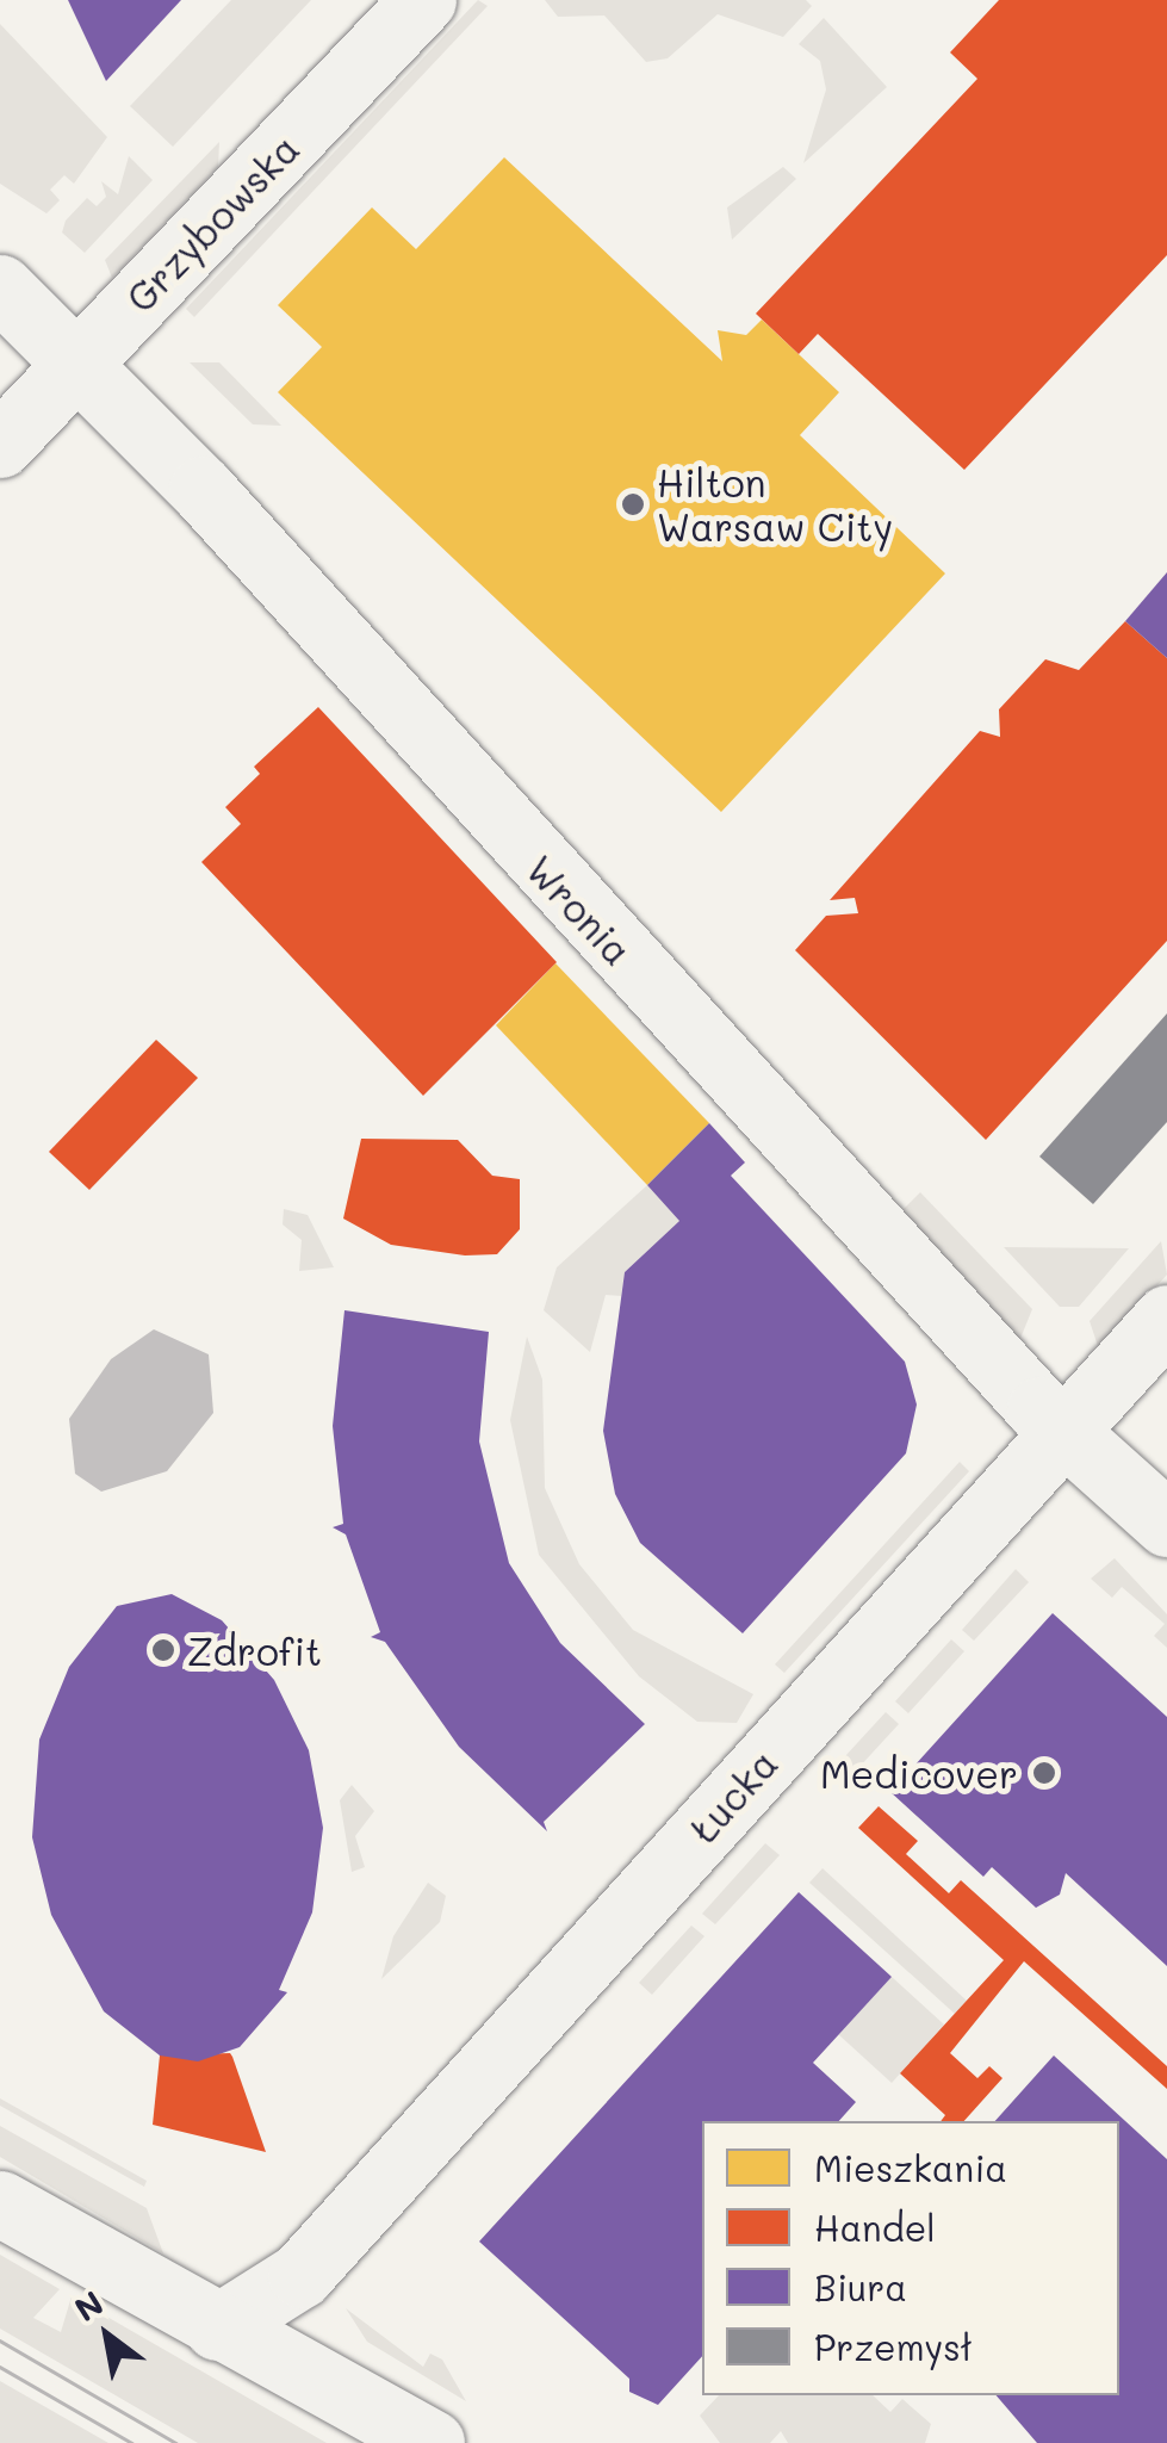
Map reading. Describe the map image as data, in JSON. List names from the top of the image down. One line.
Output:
{"streets":{"street":["Grzybowska","Wronia","Łucka"]},"crossings":[["Grzybowska","Wronia"],["Wronia","Łucka"]],"places":["Hilton Warsaw City","Zdrofit","Medicover"],"legend":["Mieszkania","Handel","Biura","Przemysł"],"north":"top left"}
